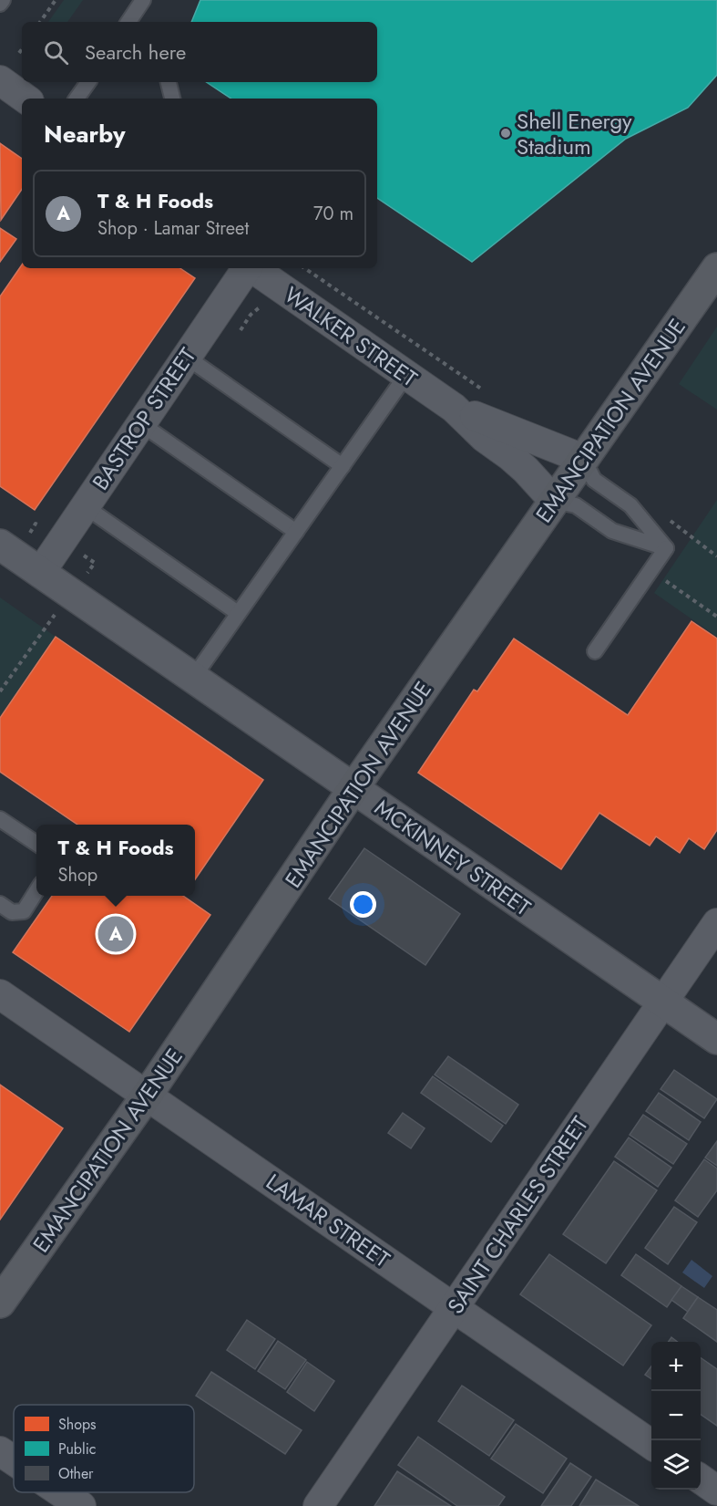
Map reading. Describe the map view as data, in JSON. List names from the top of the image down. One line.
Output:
{"streets":{"main road":["EMANCIPATION AVENUE"],"street":["WALKER STREET","BASTROP STREET","MCKINNEY STREET","SAINT CHARLES STREET","LAMAR STREET"]},"crossings":[["WALKER STREET","EMANCIPATION AVENUE"],["BASTROP STREET","MCKINNEY STREET"],["EMANCIPATION AVENUE","MCKINNEY STREET"],["EMANCIPATION AVENUE","LAMAR STREET"],["MCKINNEY STREET","SAINT CHARLES STREET"],["SAINT CHARLES STREET","LAMAR STREET"]],"places":["Shell Energy Stadium"],"legend":["Shops","Public","Other"],"page":{"search":"Search here","heading":"Nearby","list":[{"mark":"A","name":"T & H Foods","note":"Shop · Lamar Street","value":"70 m"}],"popup":["T & H Foods","Shop"],"pins":"A","map_buttons":["+","−"]}}
